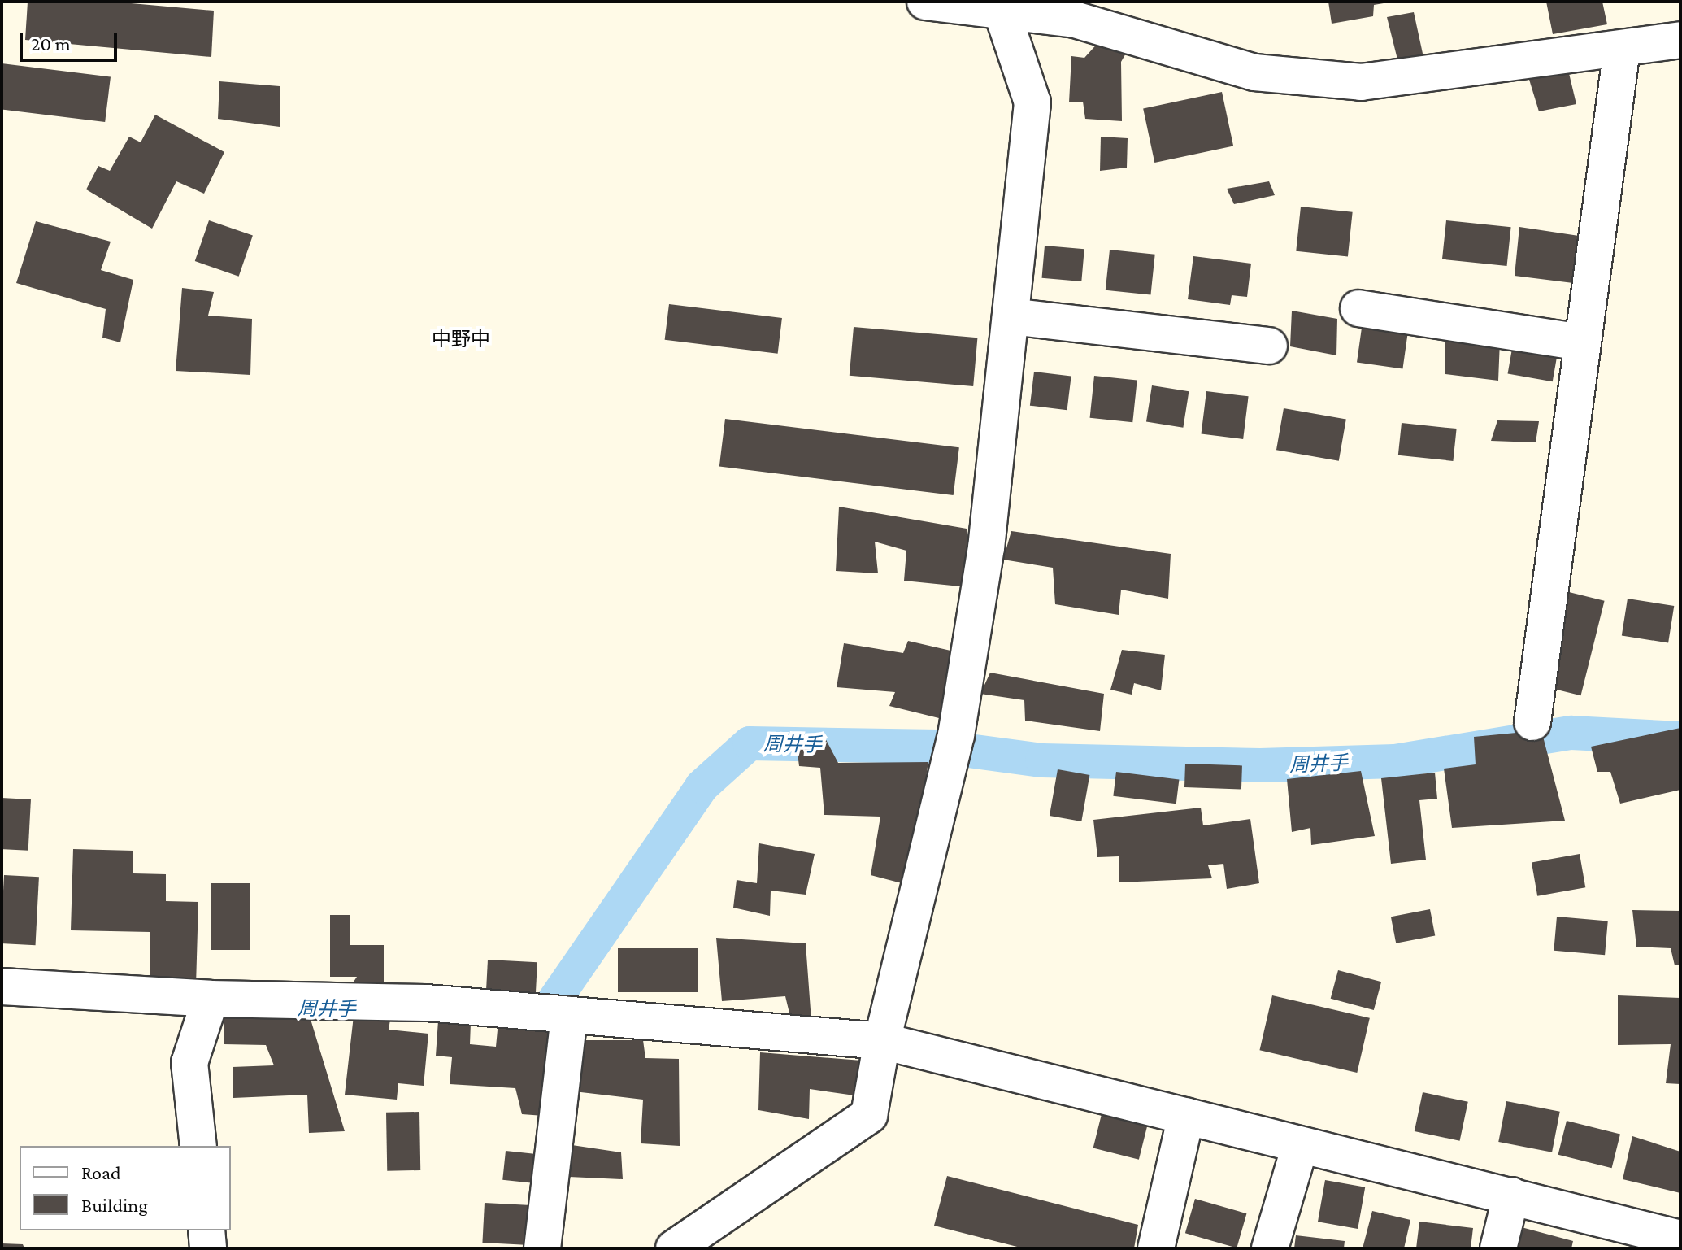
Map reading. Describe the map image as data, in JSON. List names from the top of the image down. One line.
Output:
{"districts":["中野中"],"water":["周井手"],"legend":["Road","Building"],"scale_bar":"20 m"}
